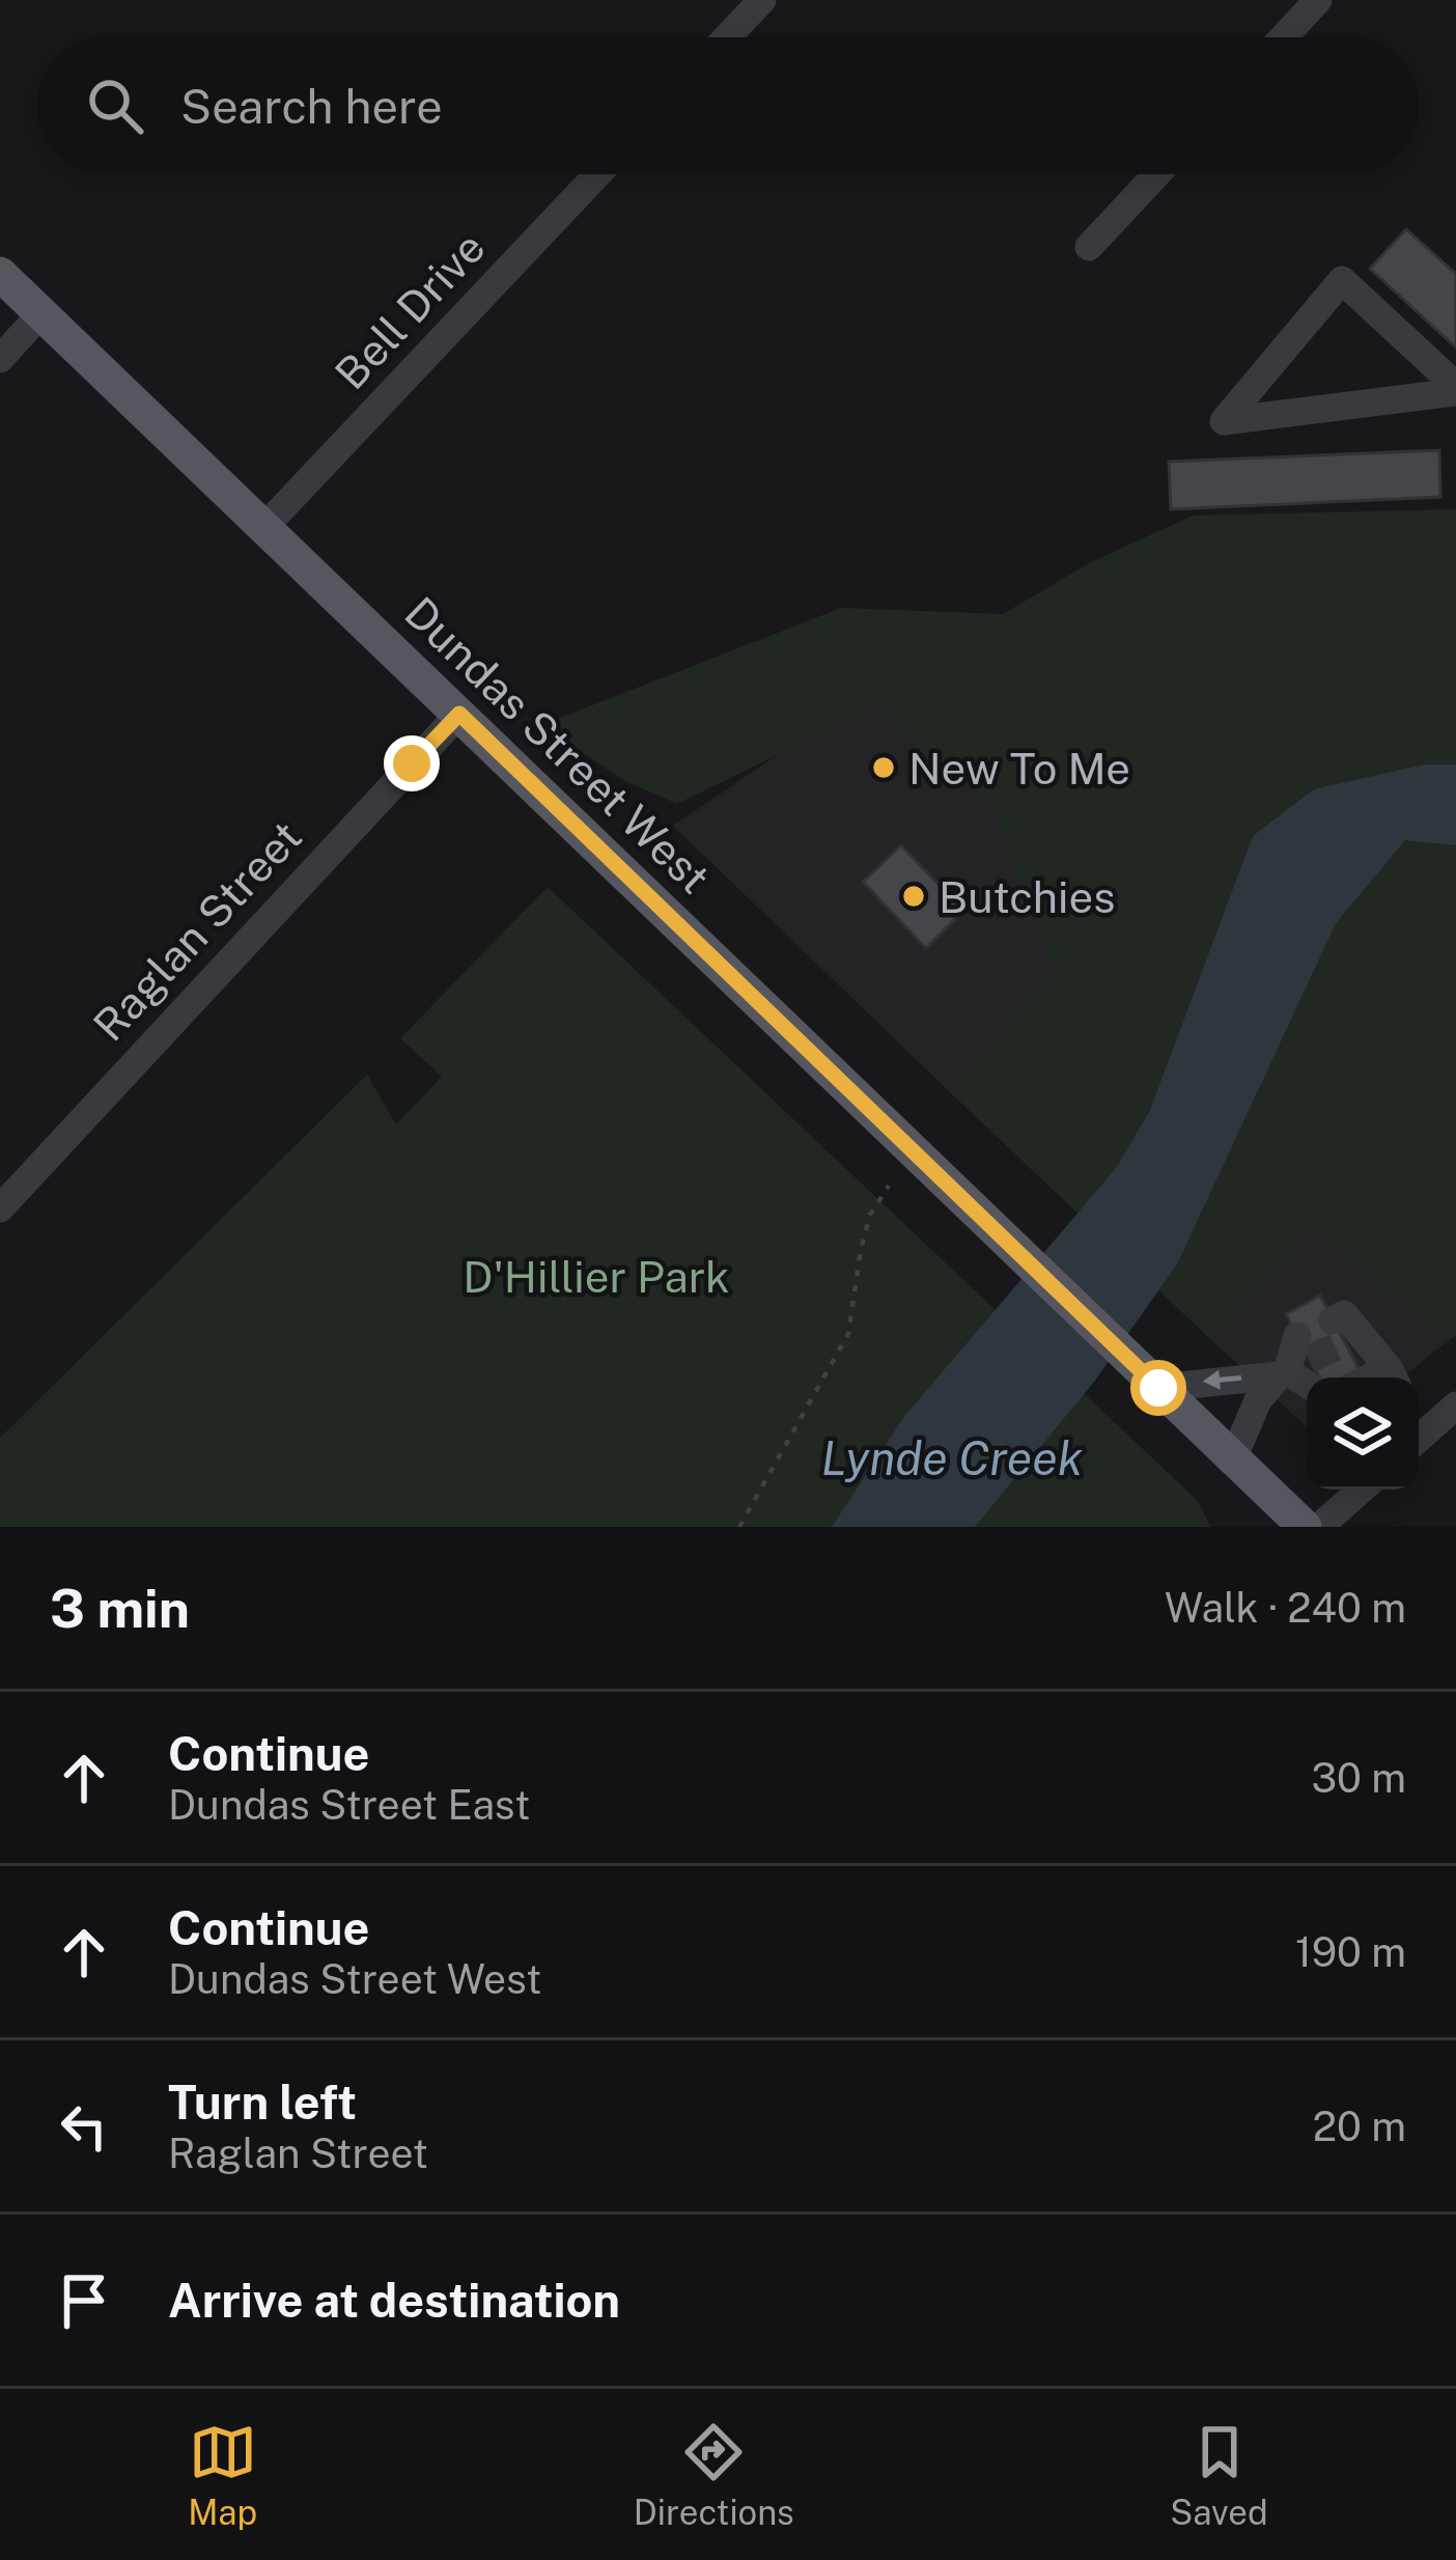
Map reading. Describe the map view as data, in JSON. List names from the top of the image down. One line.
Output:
{"streets":{"main road":["Dundas Street West"],"street":["Bell Drive","Raglan Street"]},"crossings":[["Bell Drive","Dundas Street West"],["Dundas Street West","Raglan Street"]],"water":["Lynde Creek"],"parks":["D'Hillier Park"],"places":["New To Me","Butchies"],"page":{"search":"Search here","heading":["3 min","Walk · 240 m"],"list":[["Continue","Dundas Street East","30 m"],["Continue","Dundas Street West","190 m"],["Turn left","Raglan Street","20 m"],"Arrive at destination"],"nav":["Map","Directions","Saved"]}}
